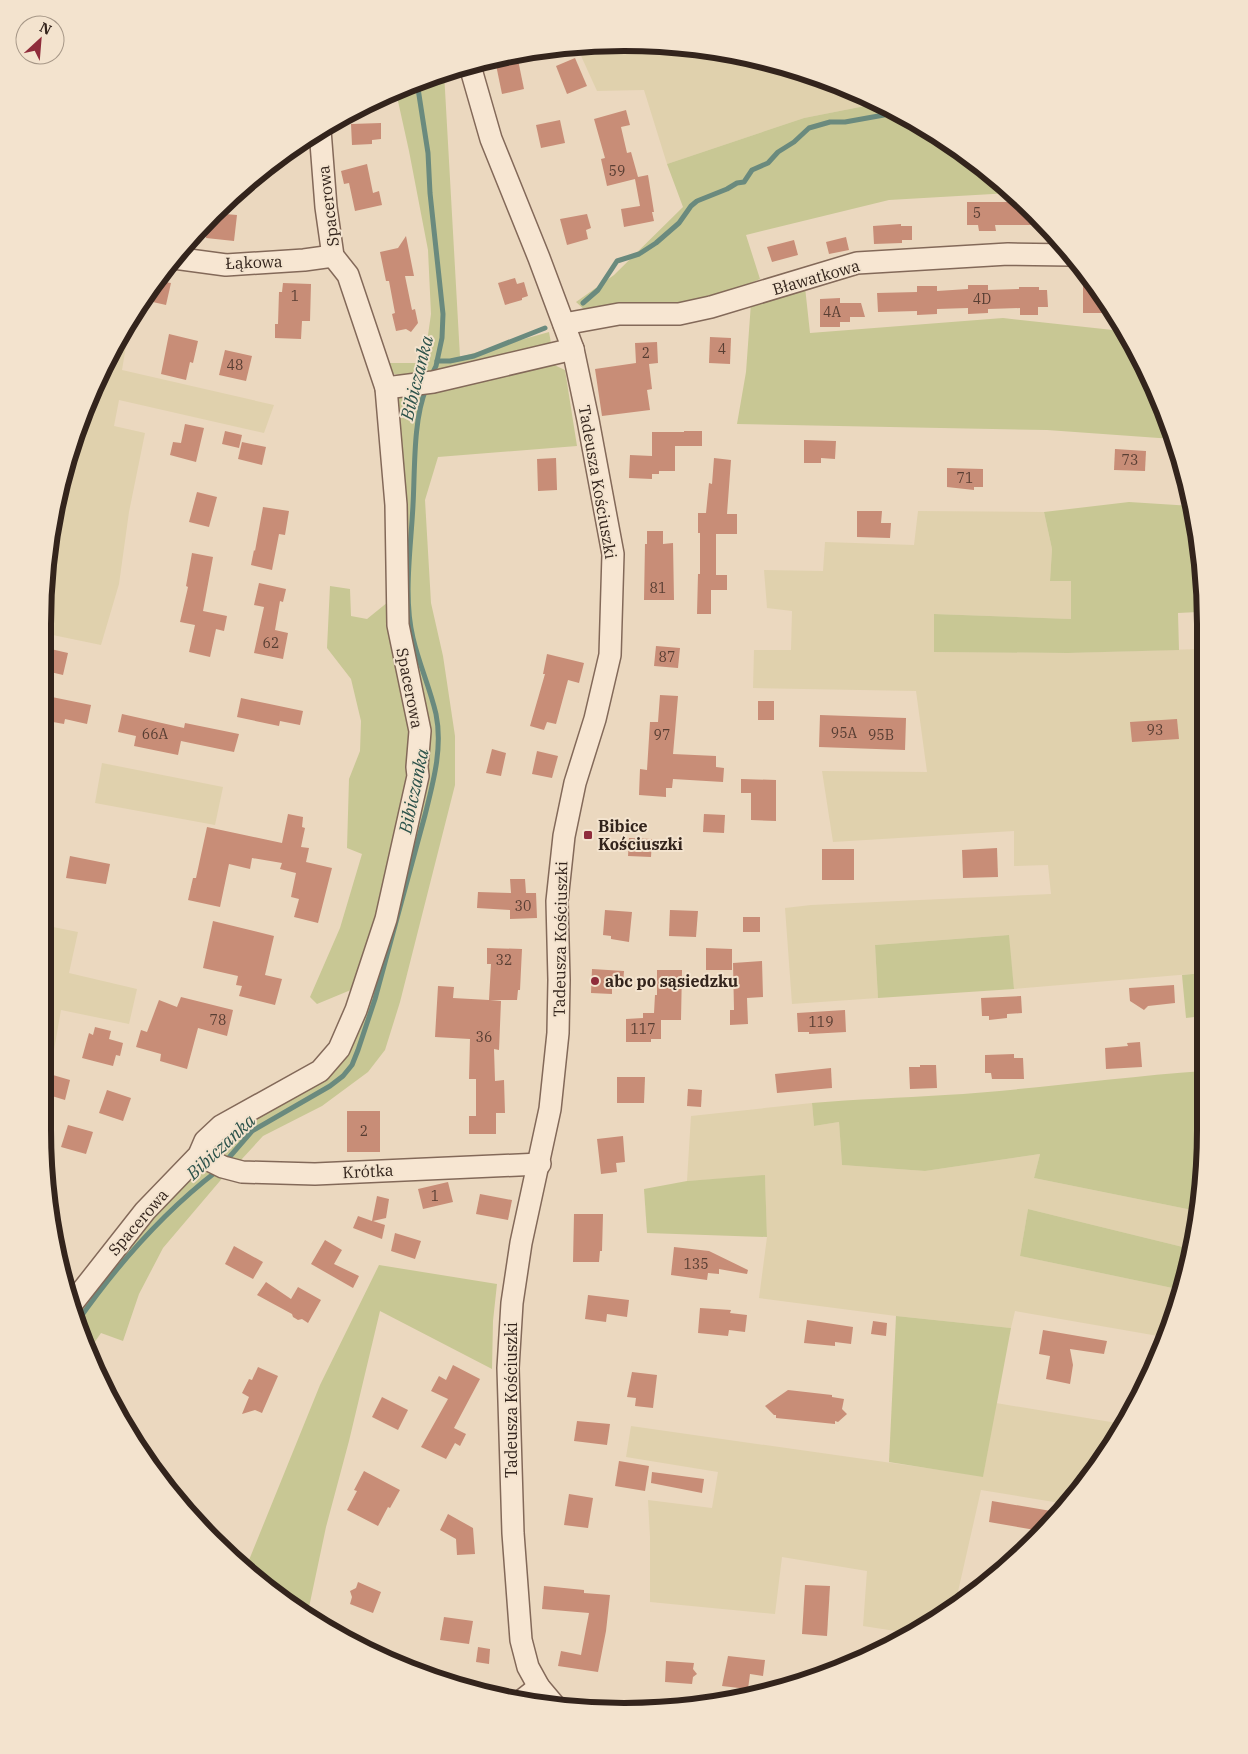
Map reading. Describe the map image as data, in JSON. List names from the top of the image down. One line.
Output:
{"streets":{"street":["Spacerowa","Łąkowa","Bławatkowa","Tadeusza Kościuszki","Krótka"]},"crossings":[["Spacerowa","Łąkowa"],["Spacerowa","Krótka"],["Bławatkowa","Tadeusza Kościuszki"],["Tadeusza Kościuszki","Krótka"]],"water":["Bibiczanka"],"places":{"transit":["Bibice Kościuszki"],"other":["abc po sąsiedzku"]},"house_numbers":["59","5","1","4D","4A","4","2","48","73","71","81","62","87","93","95A","66A","97","95B","30","32","78","119","117","36","2","1","135"],"north":"top right"}
